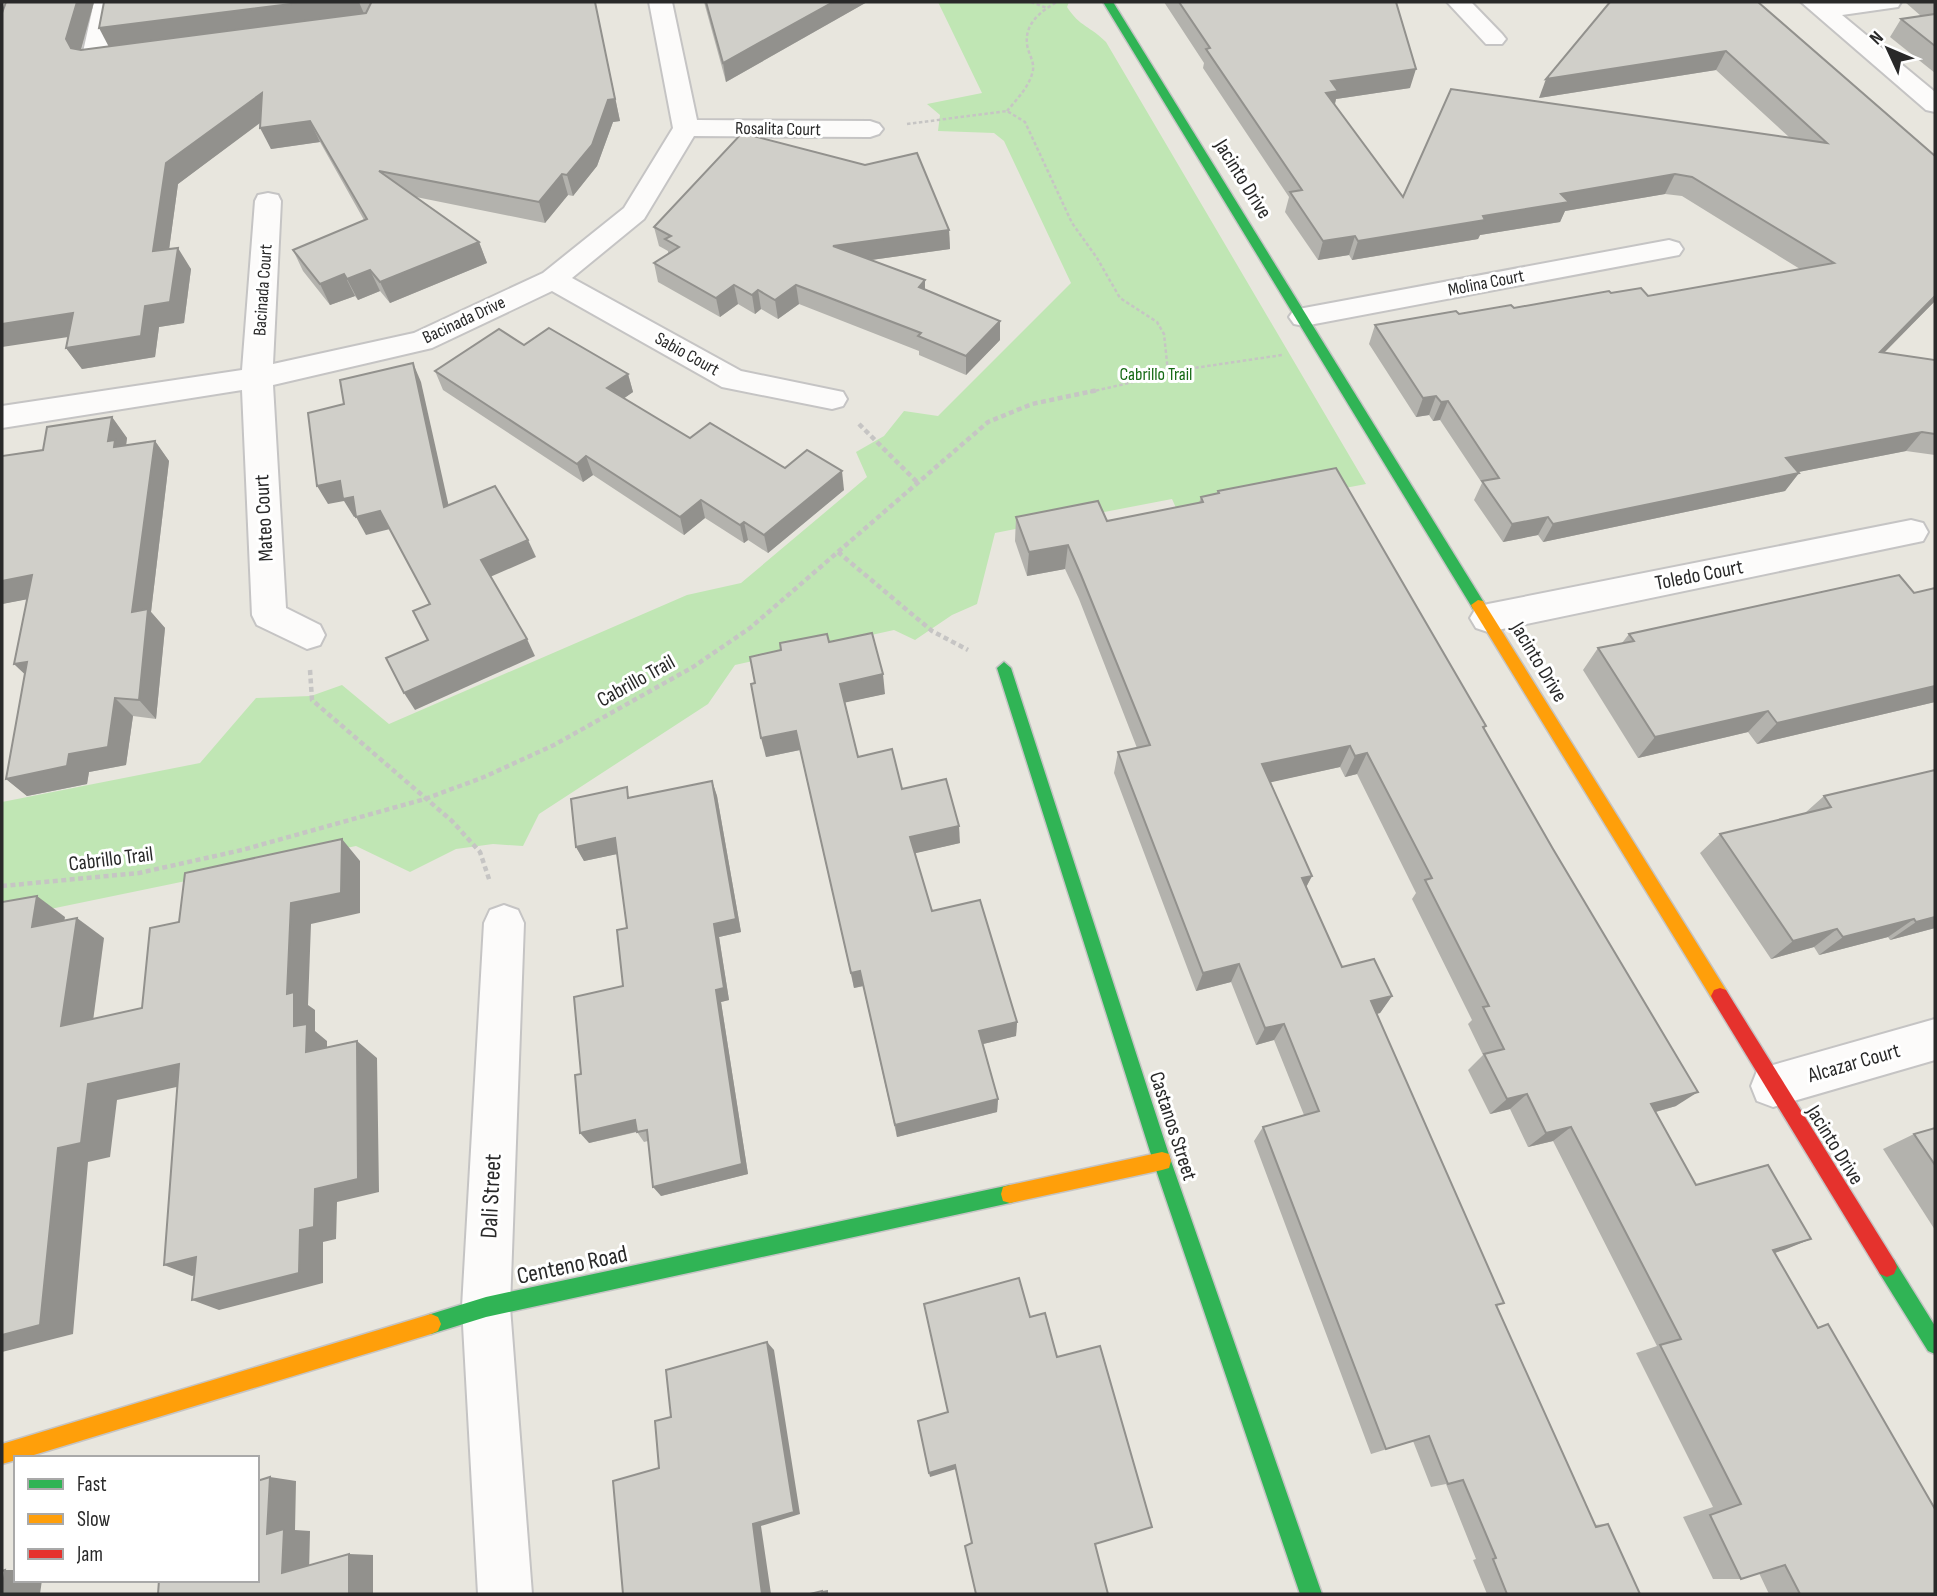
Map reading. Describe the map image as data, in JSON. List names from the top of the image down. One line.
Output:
{"streets":{"street":["Rosalita Court","Jacinto Drive","Molina Court","Bacinada Court","Bacinada Drive","Sabio Court","Mateo Court","Toledo Court","Alcazar Court","Castanos Street","Dali Street","Centeno Road"],"path":["Cabrillo Trail"]},"crossings":[["Rosalita Court","Bacinada Drive"],["Jacinto Drive","Molina Court"],["Jacinto Drive","Toledo Court"],["Jacinto Drive","Cabrillo Trail"],["Jacinto Drive","Alcazar Court"],["Bacinada Court","Bacinada Drive"],["Bacinada Court","Mateo Court"],["Bacinada Drive","Sabio Court"],["Bacinada Drive","Mateo Court"],["Castanos Street","Centeno Road"],["Dali Street","Centeno Road"]],"parks":["Cabrillo Trail"],"legend":["Fast","Slow","Jam"],"north":"top left"}
